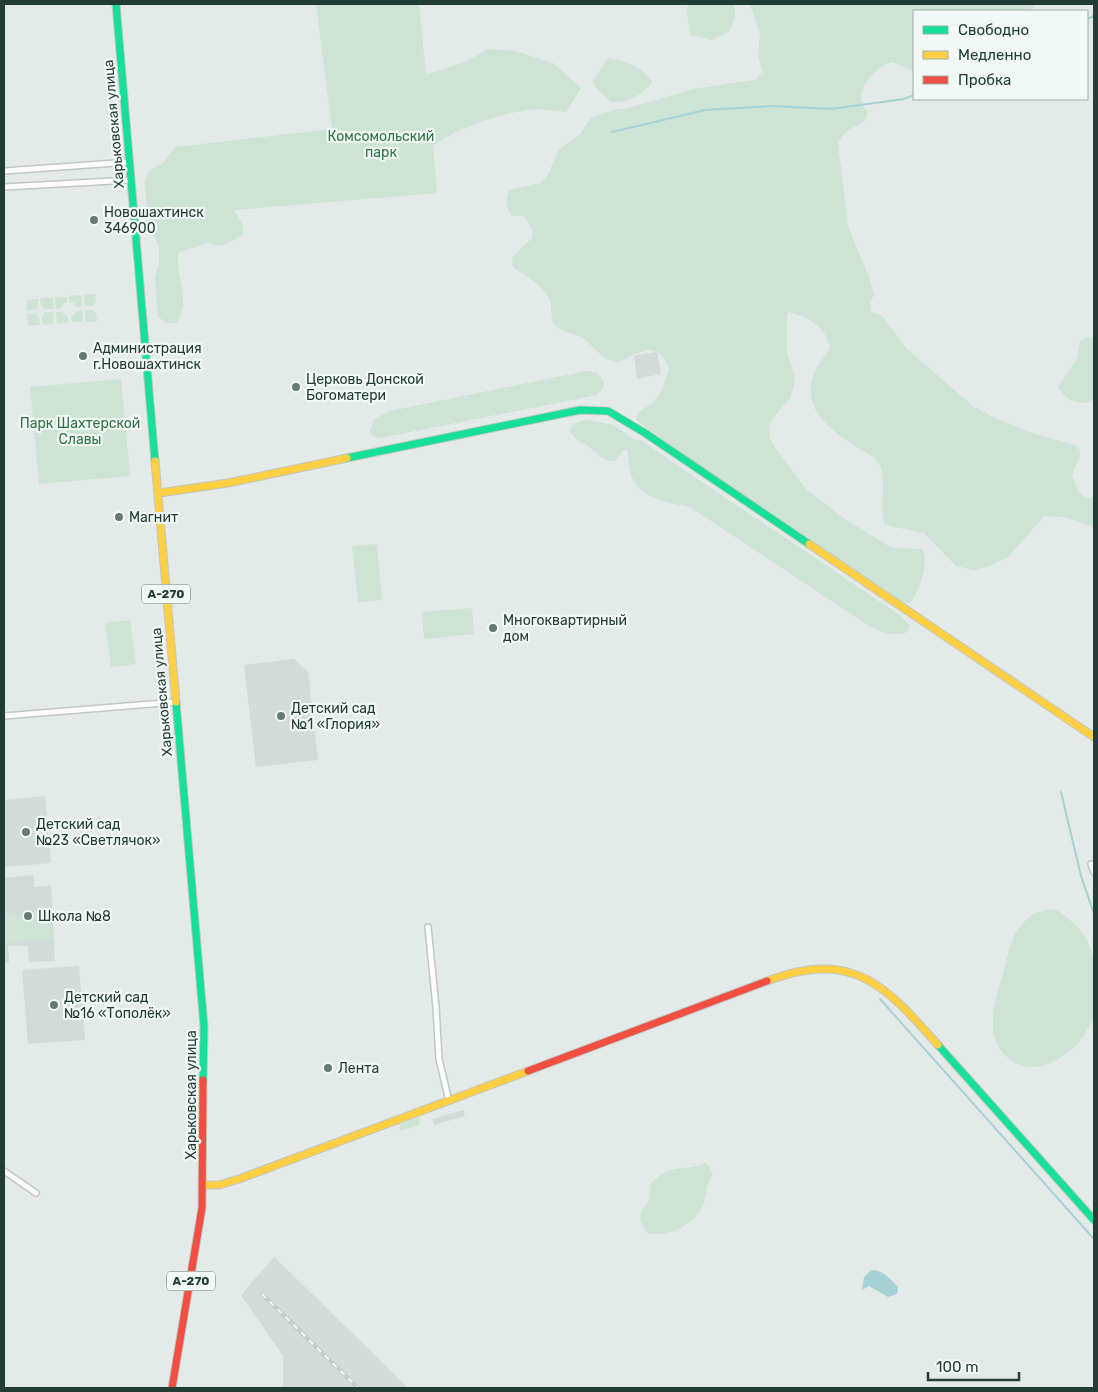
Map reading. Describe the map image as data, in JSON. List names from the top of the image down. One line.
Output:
{"streets":{"main road":["Харьковская улица","А-270"]},"crossings":[["Харьковская улица","А-270"]],"parks":["Комсомольский парк","Парк Шахтерской Славы"],"places":["Новошахтинск 346900","Администрация г.Новошахтинск","Церковь Донской Богоматери","Магнит","Многоквартирный дом","Детский сад №1 «Глория»","Детский сад №23 «Светлячок»","Школа №8","Детский сад №16 «Тополёк»","Лента"],"legend":["Свободно","Медленно","Пробка"],"scale_bar":"100 m"}
